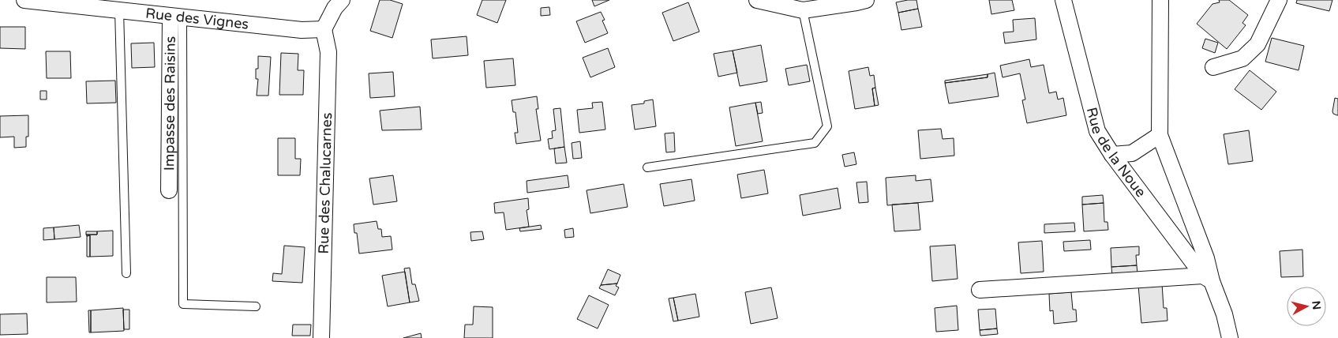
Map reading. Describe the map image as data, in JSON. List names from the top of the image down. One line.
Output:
{"streets":{"street":["Rue des Vignes","Impasse des Raisins","Rue de la Noue","Rue des Chalucarnes"]},"crossings":[["Rue des Vignes","Impasse des Raisins"],["Rue des Vignes","Rue des Chalucarnes"]],"north":"right"}
